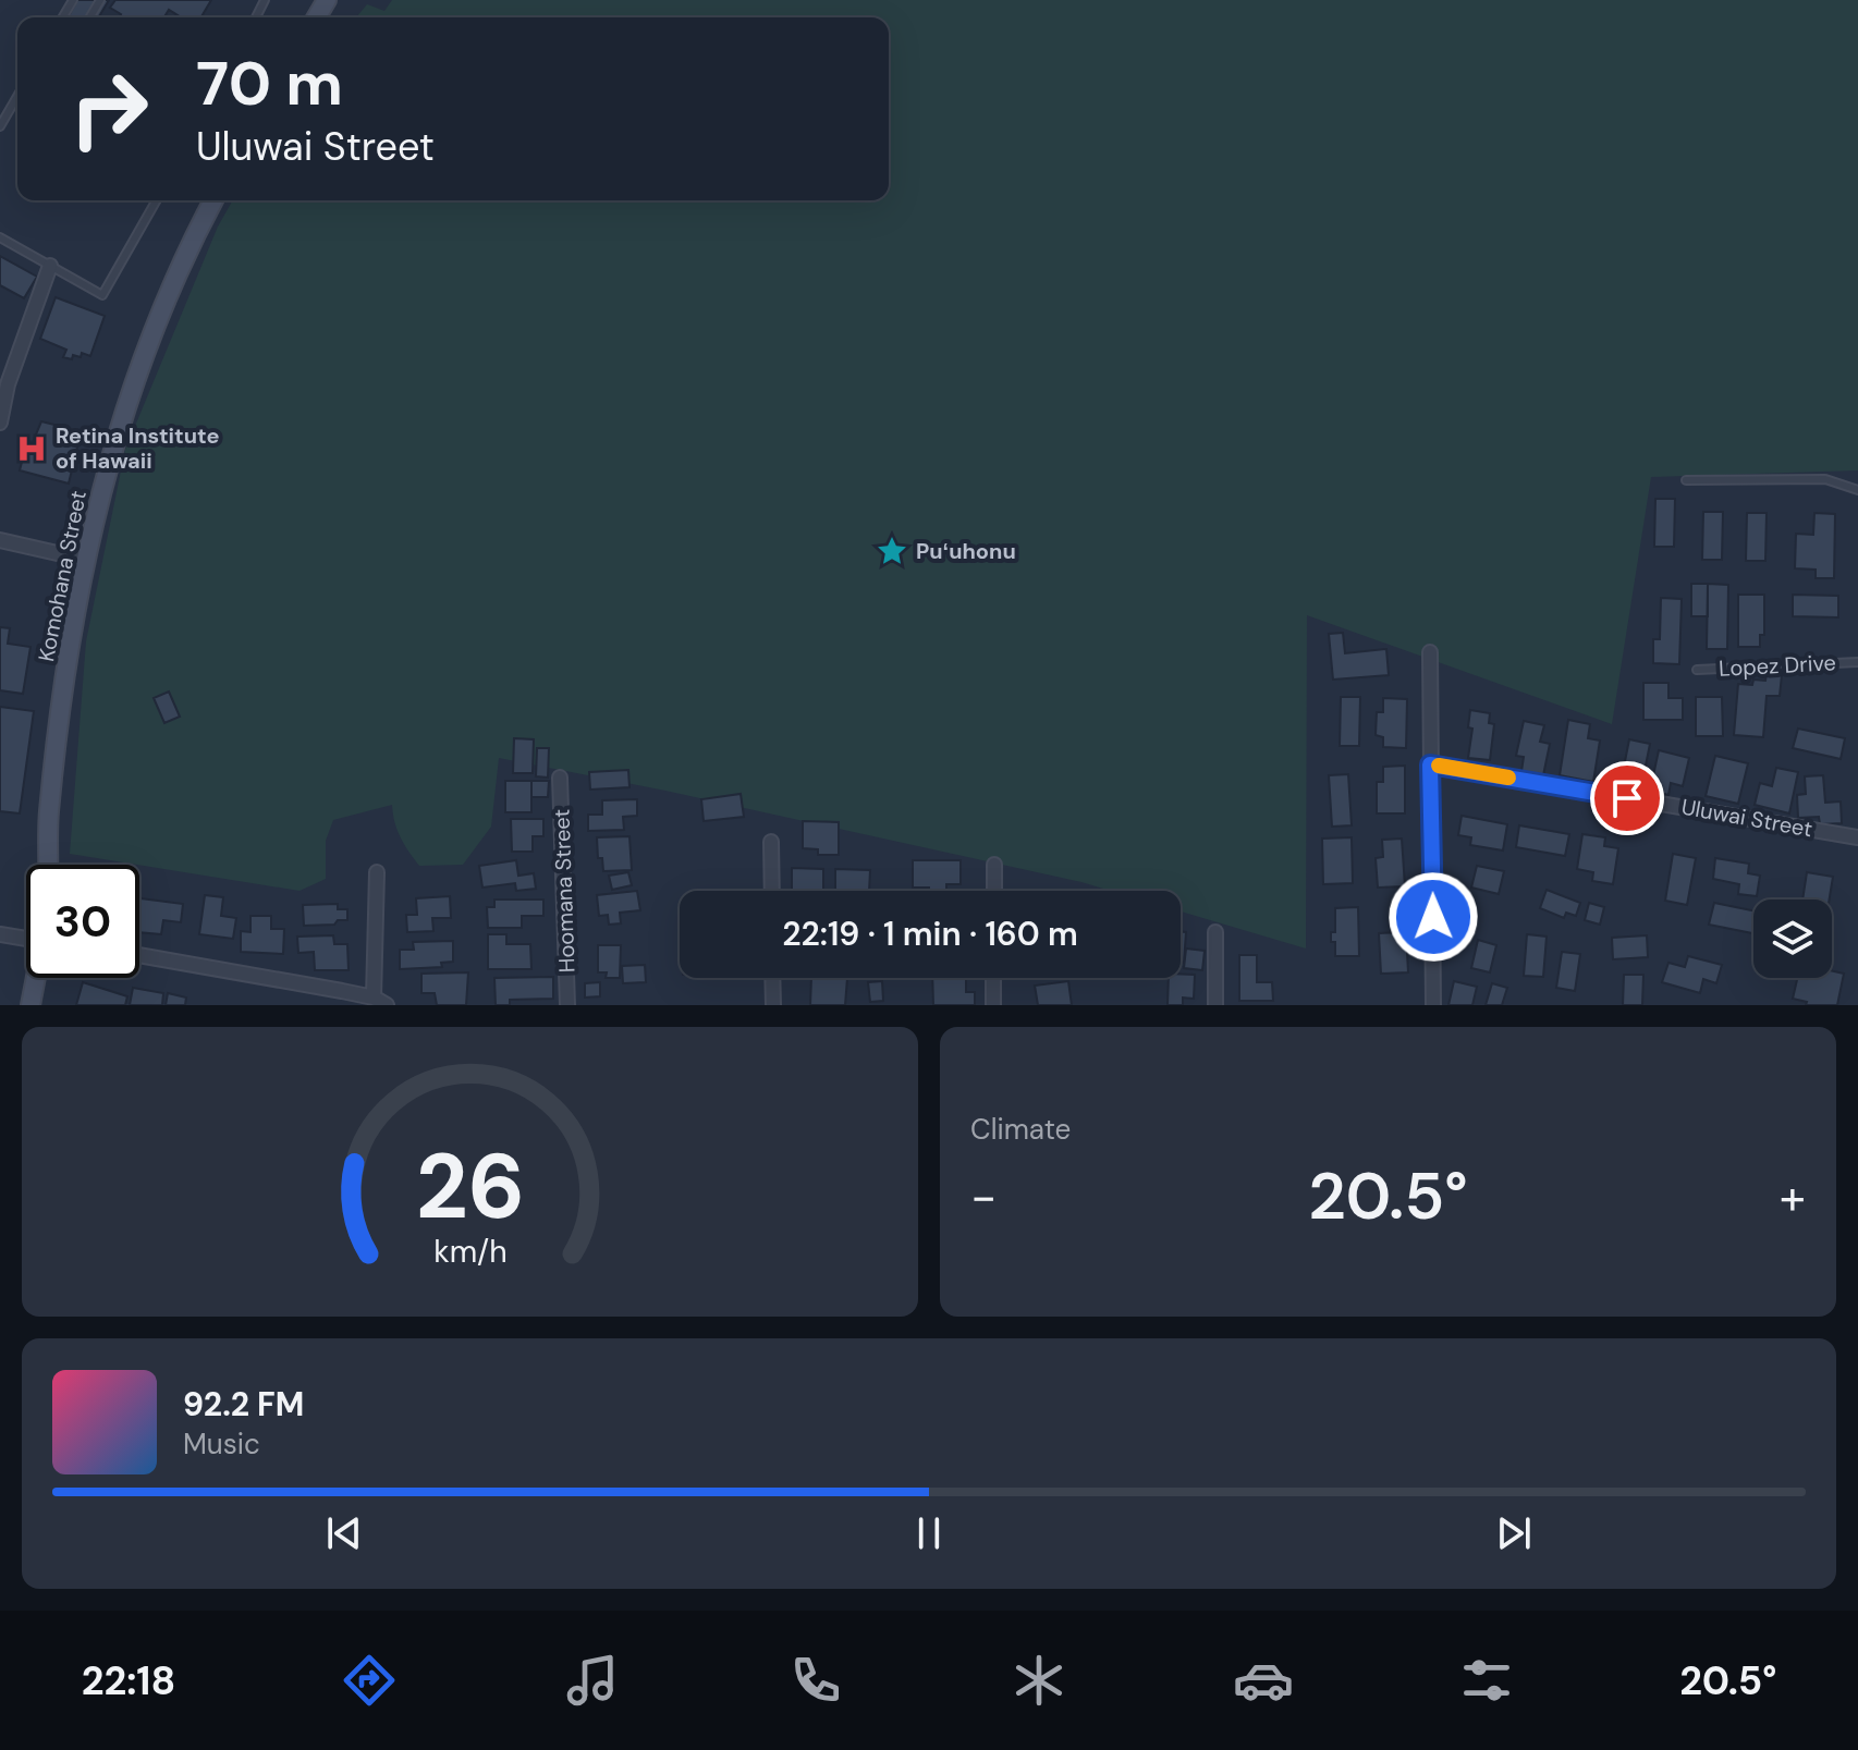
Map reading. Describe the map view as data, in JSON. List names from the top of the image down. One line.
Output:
{"streets":{"main road":["Komohana Street"],"street":["Uluwai Street","Hoomana Street"],"lane":["Lopez Drive"]},"places":{"hospital":["Retina Institute of Hawaii"],"place":["Puʻuhonu"]},"page":{"turn":["70 m","Uluwai Street"],"limit":"30","trip":"22:19 · 1 min · 160 m","tile":"Climate","heat":["−","20.5°","+"],"song":["92.2 FM","Music"],"tabs":["22:18","20.5°"],"gauge":["26","km/h"]}}
